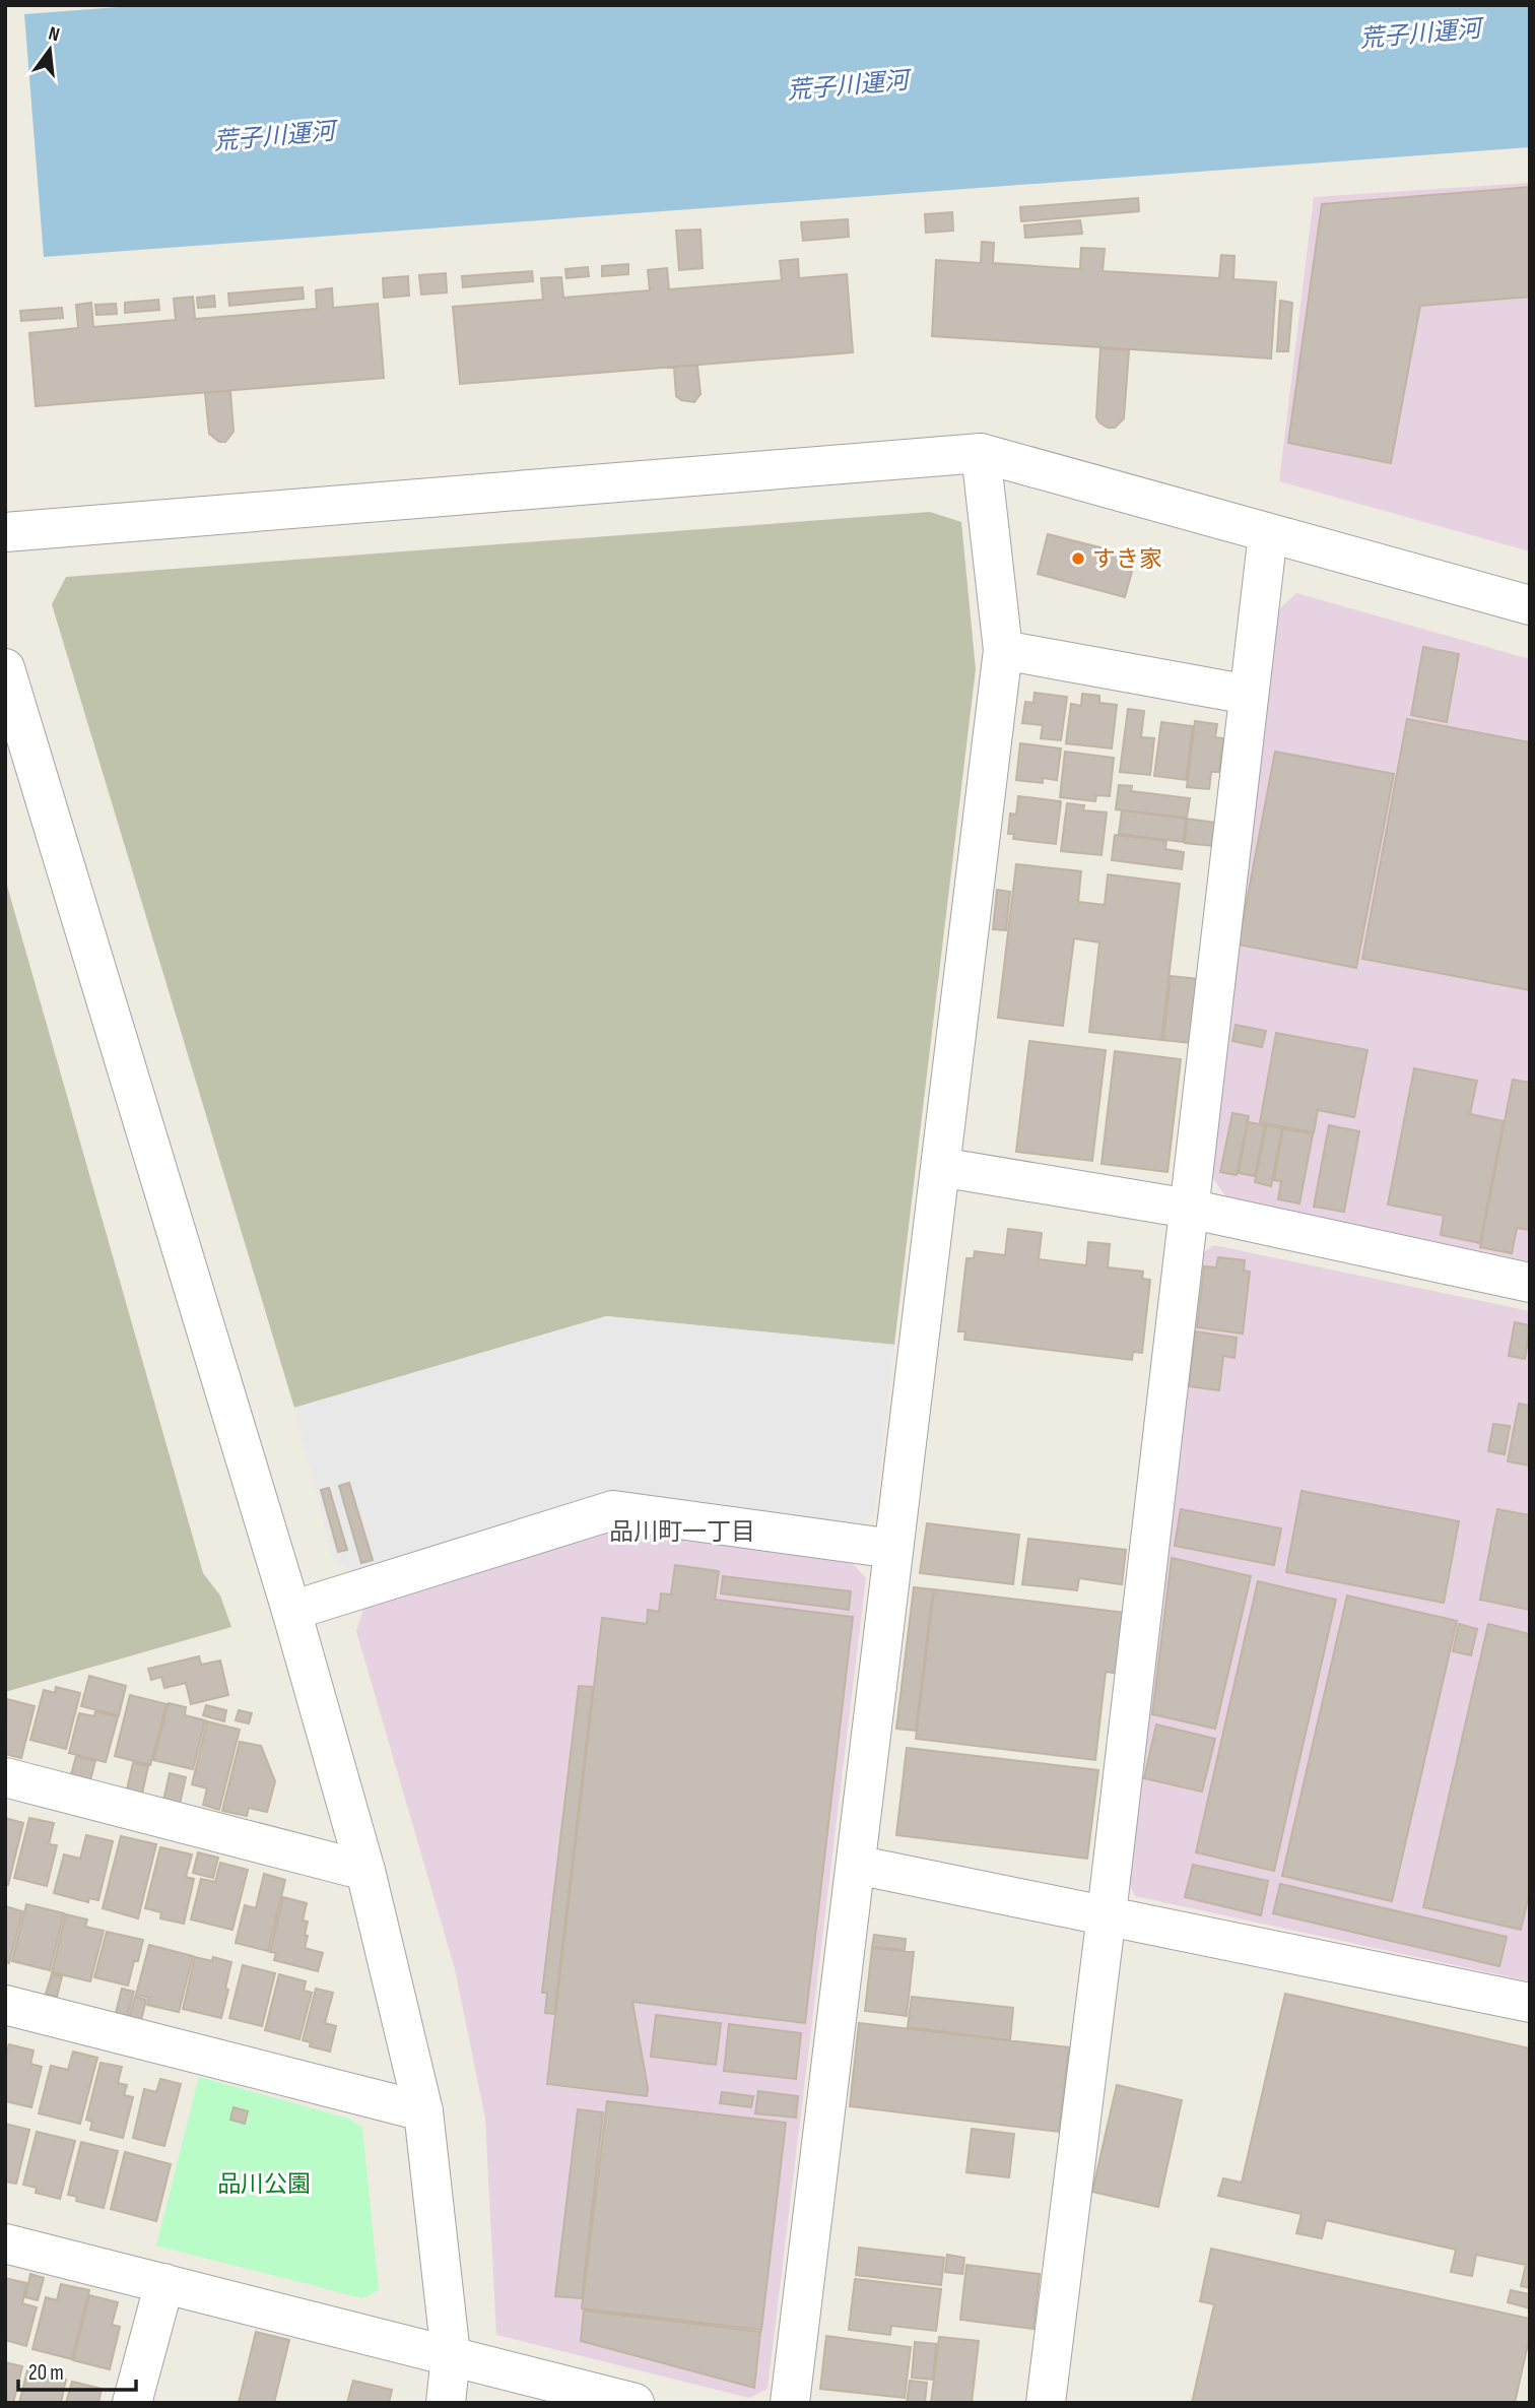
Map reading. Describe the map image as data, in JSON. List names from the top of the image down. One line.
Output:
{"districts":["品川町一丁目"],"water":["荒子川運河"],"parks":["品川公園"],"places":["すき家"],"scale_bar":"20 m","north":"top"}
